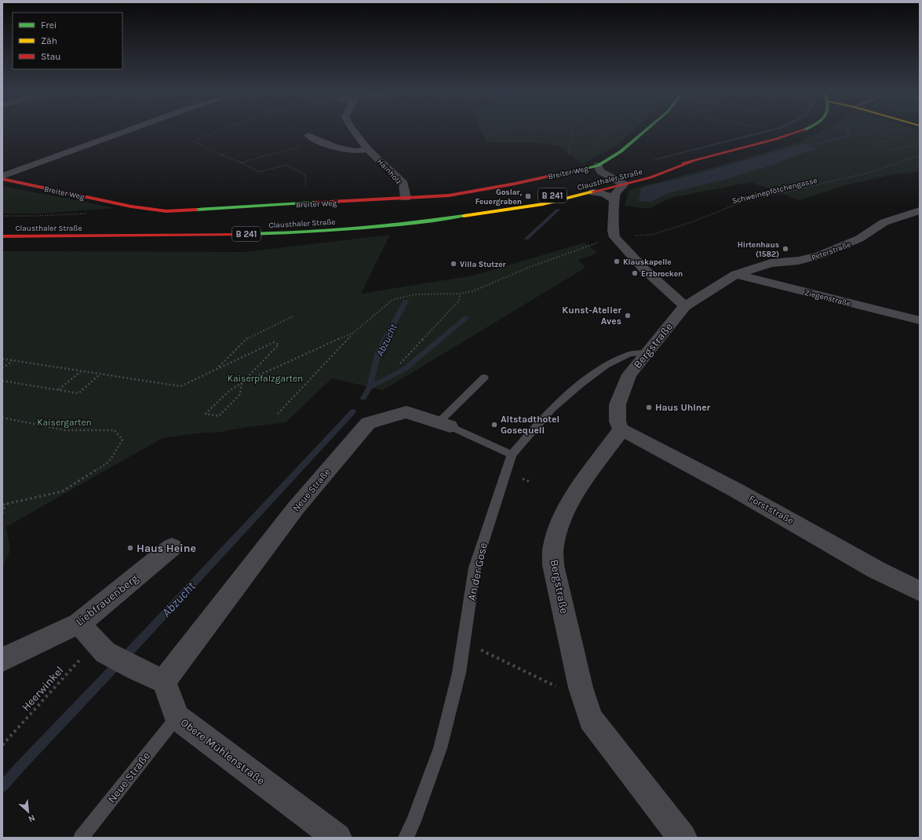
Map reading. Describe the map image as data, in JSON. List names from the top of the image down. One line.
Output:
{"streets":{"main road":["Breiter Weg","Clausthaler Straße","B 241"],"street":["Hainholz","Peterstraße","Ziegenstraße","Bergstraße","Neue Straße","Forststraße","Liebfrauenberg","Obere Mühlenstraße"],"lane":["An der Gose"],"path":["Schweinepfötchengasse","Heerwinkel"]},"crossings":[["Hainholz","Breiter Weg"],["Breiter Weg","Clausthaler Straße"],["Peterstraße","Ziegenstraße"],["Peterstraße","Bergstraße"],["Ziegenstraße","Bergstraße"],["Bergstraße","Forststraße"],["Bergstraße","An der Gose"],["Neue Straße","An der Gose"],["Neue Straße","Obere Mühlenstraße"]],"water":["Abzucht"],"parks":["Kaiserpfalzgarten","Kaisergarten"],"places":{"transit":["Goslar, Feuergraben"],"other":["Hirtenhaus (1582)","Klauskapelle","Villa Stutzer","Erzbrocken","Kunst-Atelier Aves","Haus Uhlner","Altstadthotel Gosequell","Haus Heine"]},"legend":["Frei","Zäh","Stau"],"north":"bottom right"}
